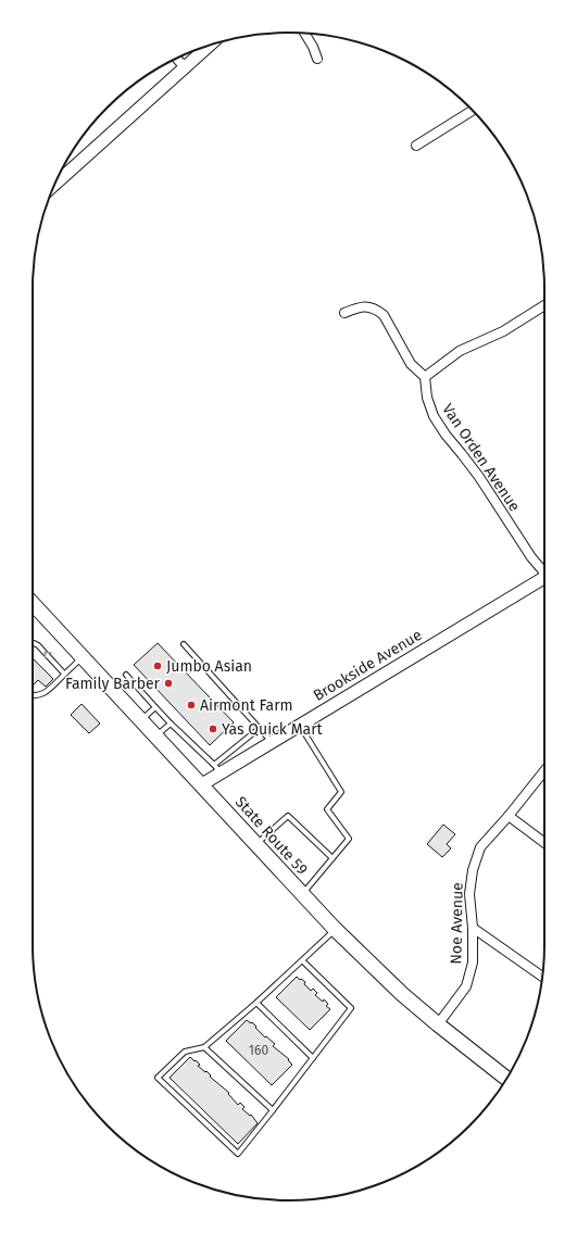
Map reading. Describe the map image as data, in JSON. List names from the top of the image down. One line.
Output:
{"streets":{"main road":["State Route 59"],"street":["Van Orden Avenue","Brookside Avenue","Noe Avenue"]},"crossings":[["Brookside Avenue","State Route 59"],["State Route 59","Noe Avenue"]],"places":["Jumbo Asian","Family Barber","Airmont Farm","Yas Quick Mart"],"house_numbers":["160"]}
